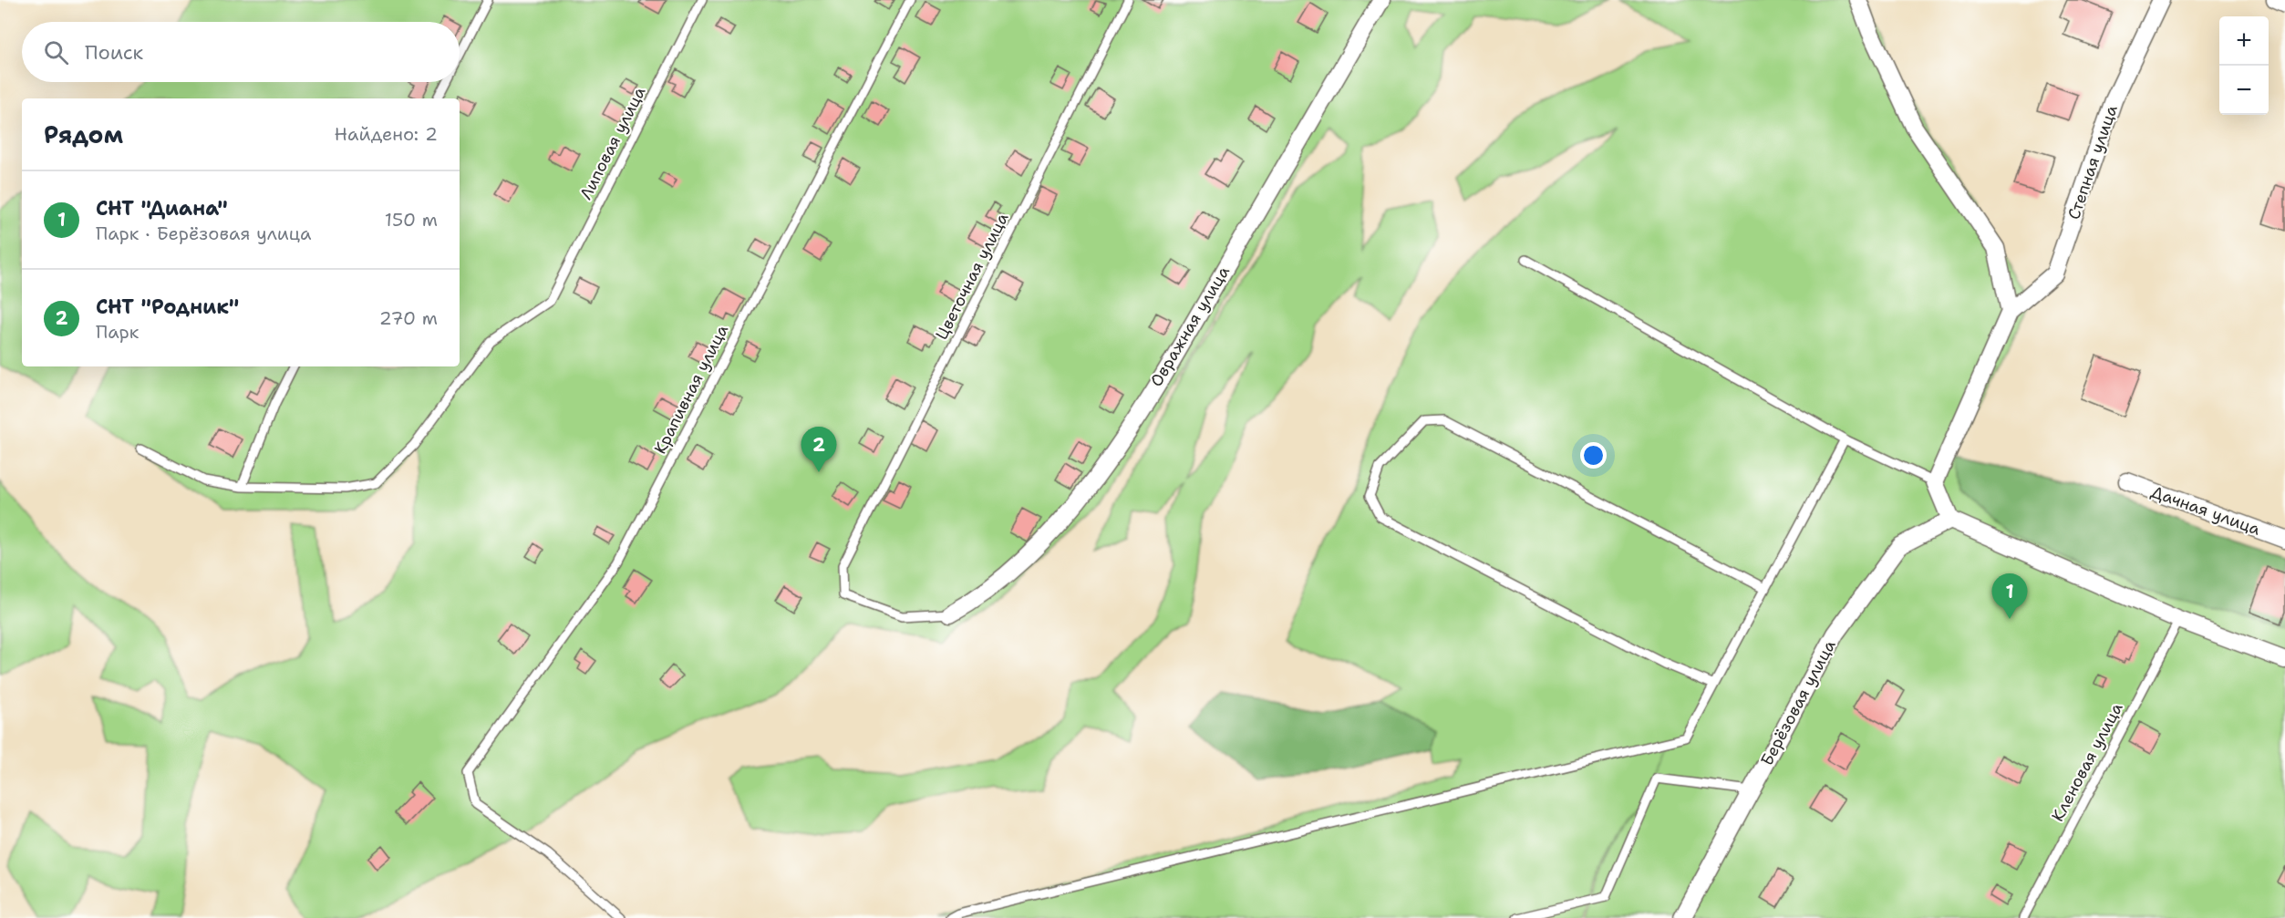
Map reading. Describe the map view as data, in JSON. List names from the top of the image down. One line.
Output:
{"streets":{"street":["Степная улица","Овражная улица","Дачная улица","Берёзовая улица"],"lane":["Липовая улица","Цветочная улица","Крапивная улица","Кленовая улица"]},"crossings":[["Цветочная улица","Овражная улица"]],"page":{"map_buttons":["+","−"],"search":"Поиск","heading":["Рядом","Найдено: 2"],"list":[{"mark":"1","name":"СНТ \"Диана\"","note":"Парк · Берёзовая улица","value":"150 m"},{"mark":"2","name":"СНТ \"Родник\"","note":"Парк","value":"270 m"}],"pins":["2","1"]}}
